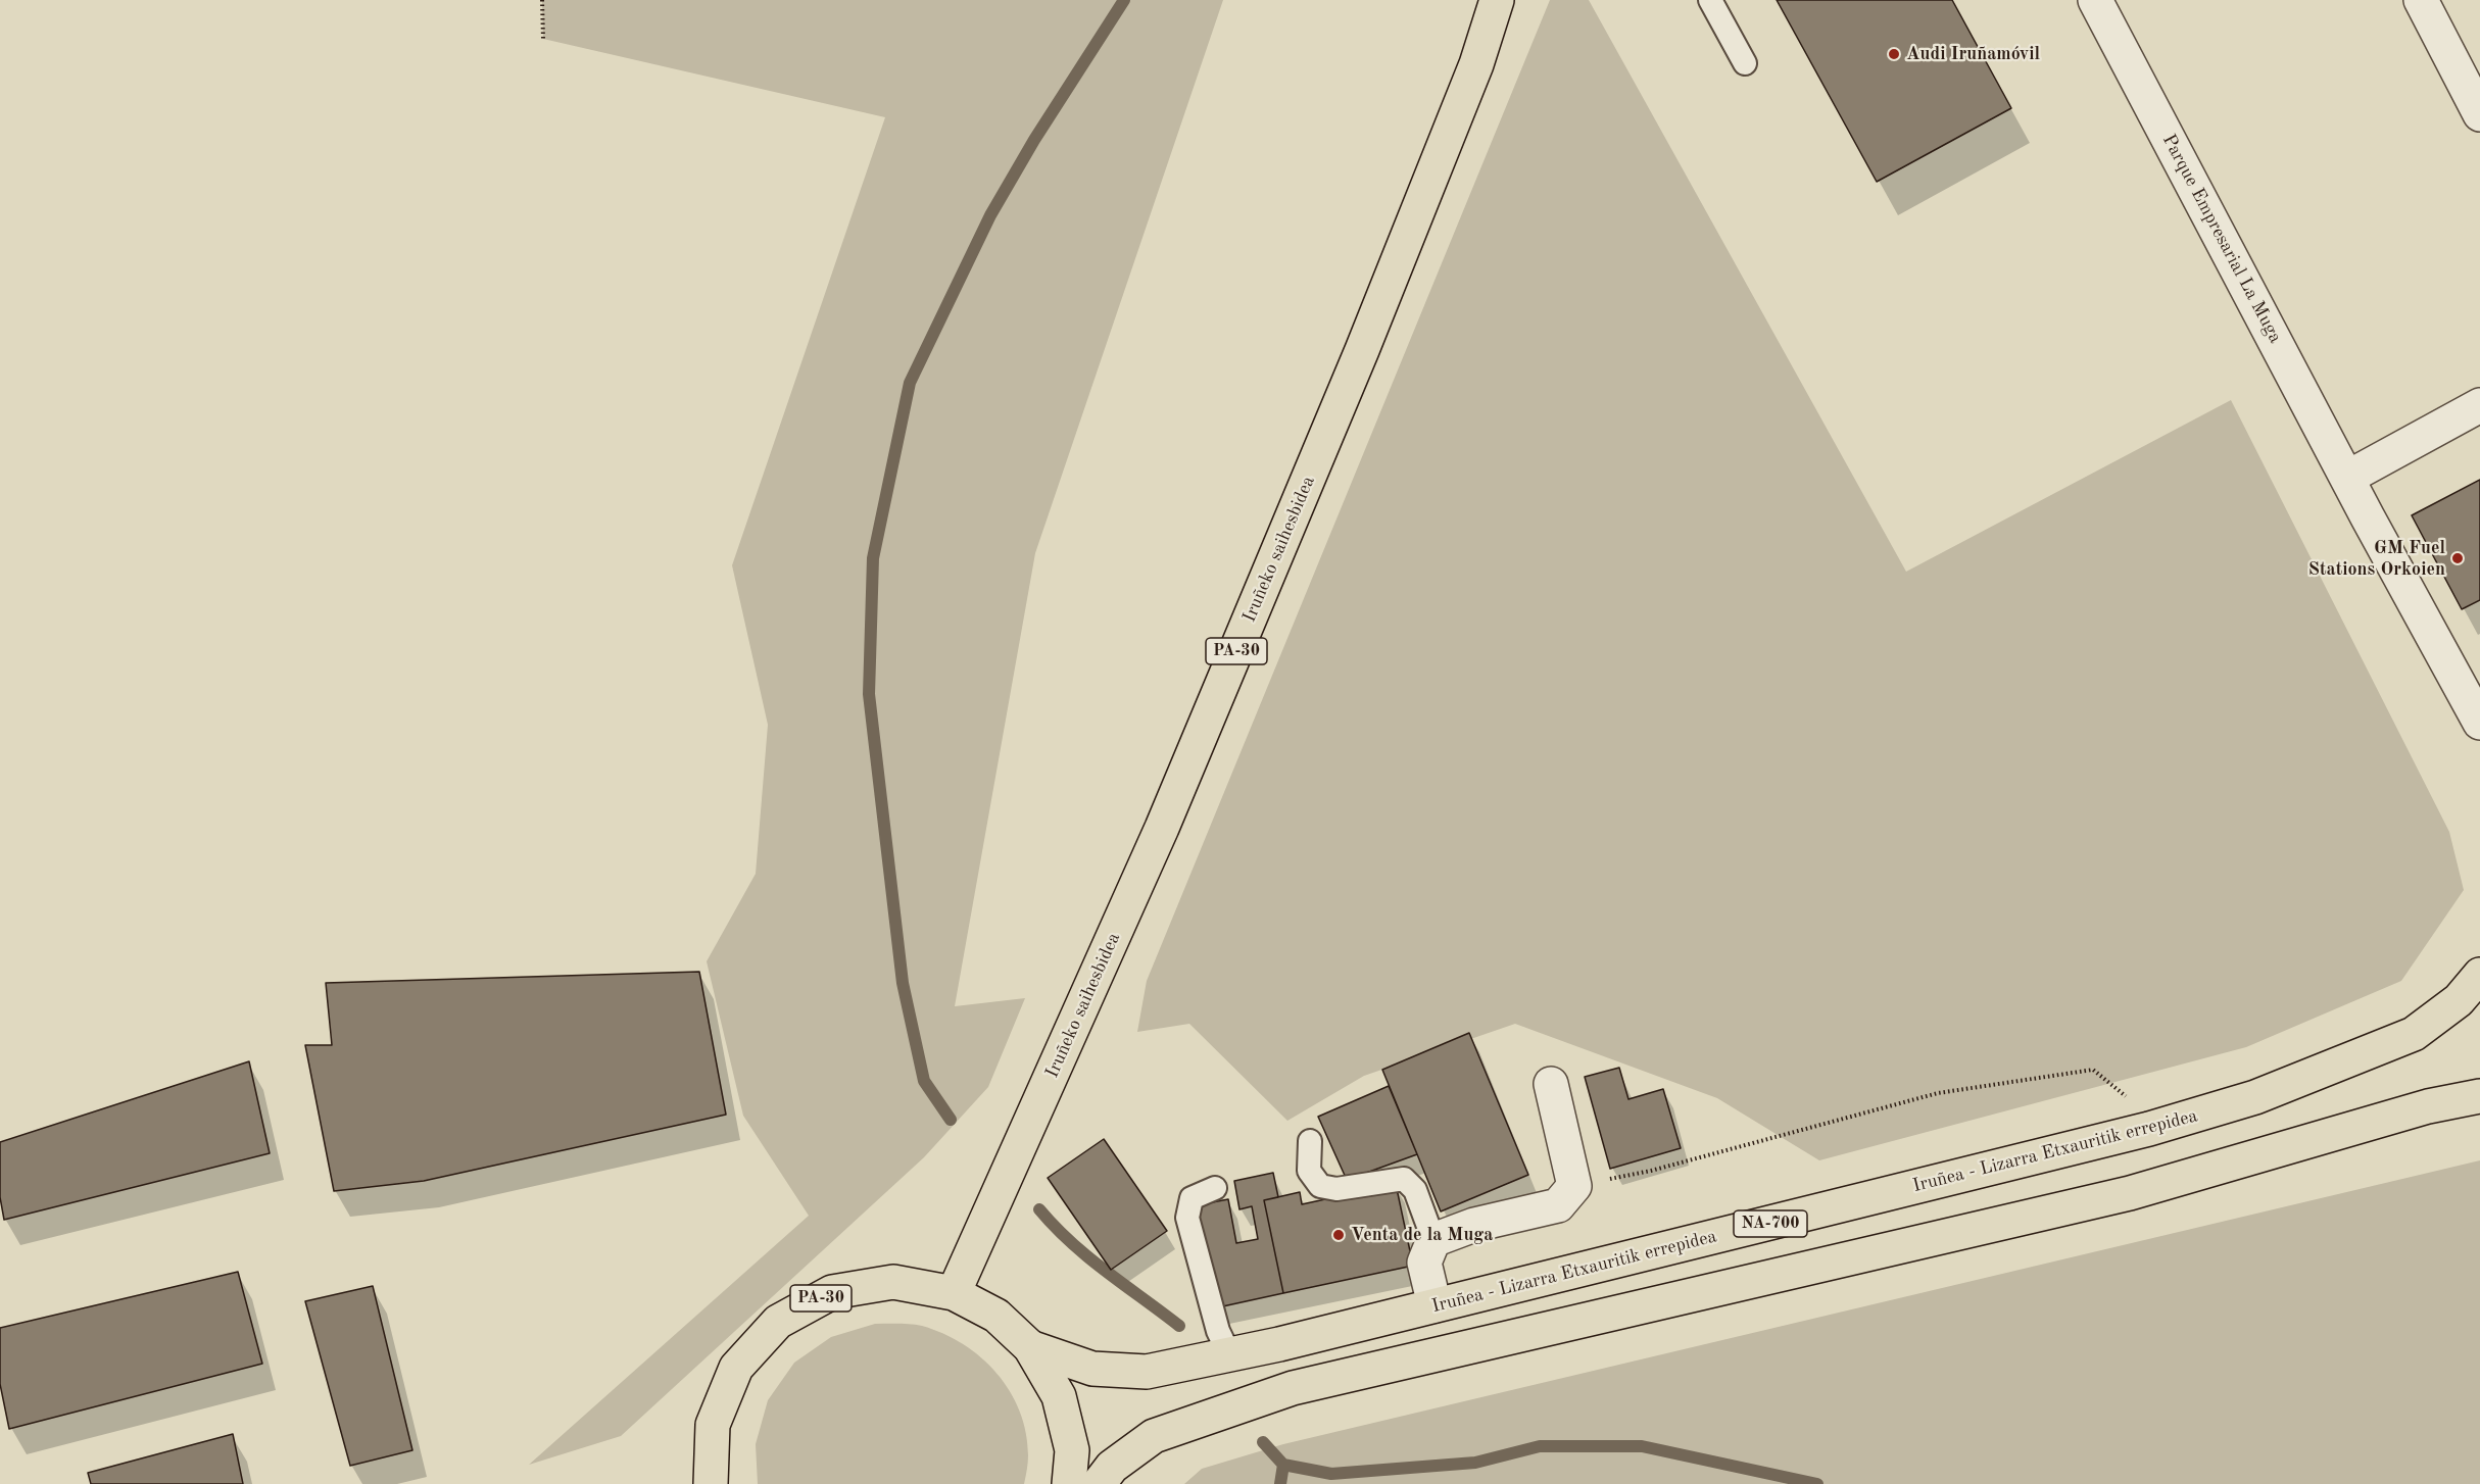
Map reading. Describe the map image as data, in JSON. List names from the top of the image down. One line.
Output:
{"streets":{"main road":["Iruñeko saihesbidea","PA-30","Iruñea - Lizarra Etxauritik errepidea","NA-700"],"street":["Parque Empresarial La Muga"]},"crossings":[["Iruñeko saihesbidea","PA-30"],["PA-30","Iruñea - Lizarra Etxauritik errepidea"]],"places":["Audi Iruñamóvil","GM Fuel Stations Orkoien","Venta de la Muga"]}
